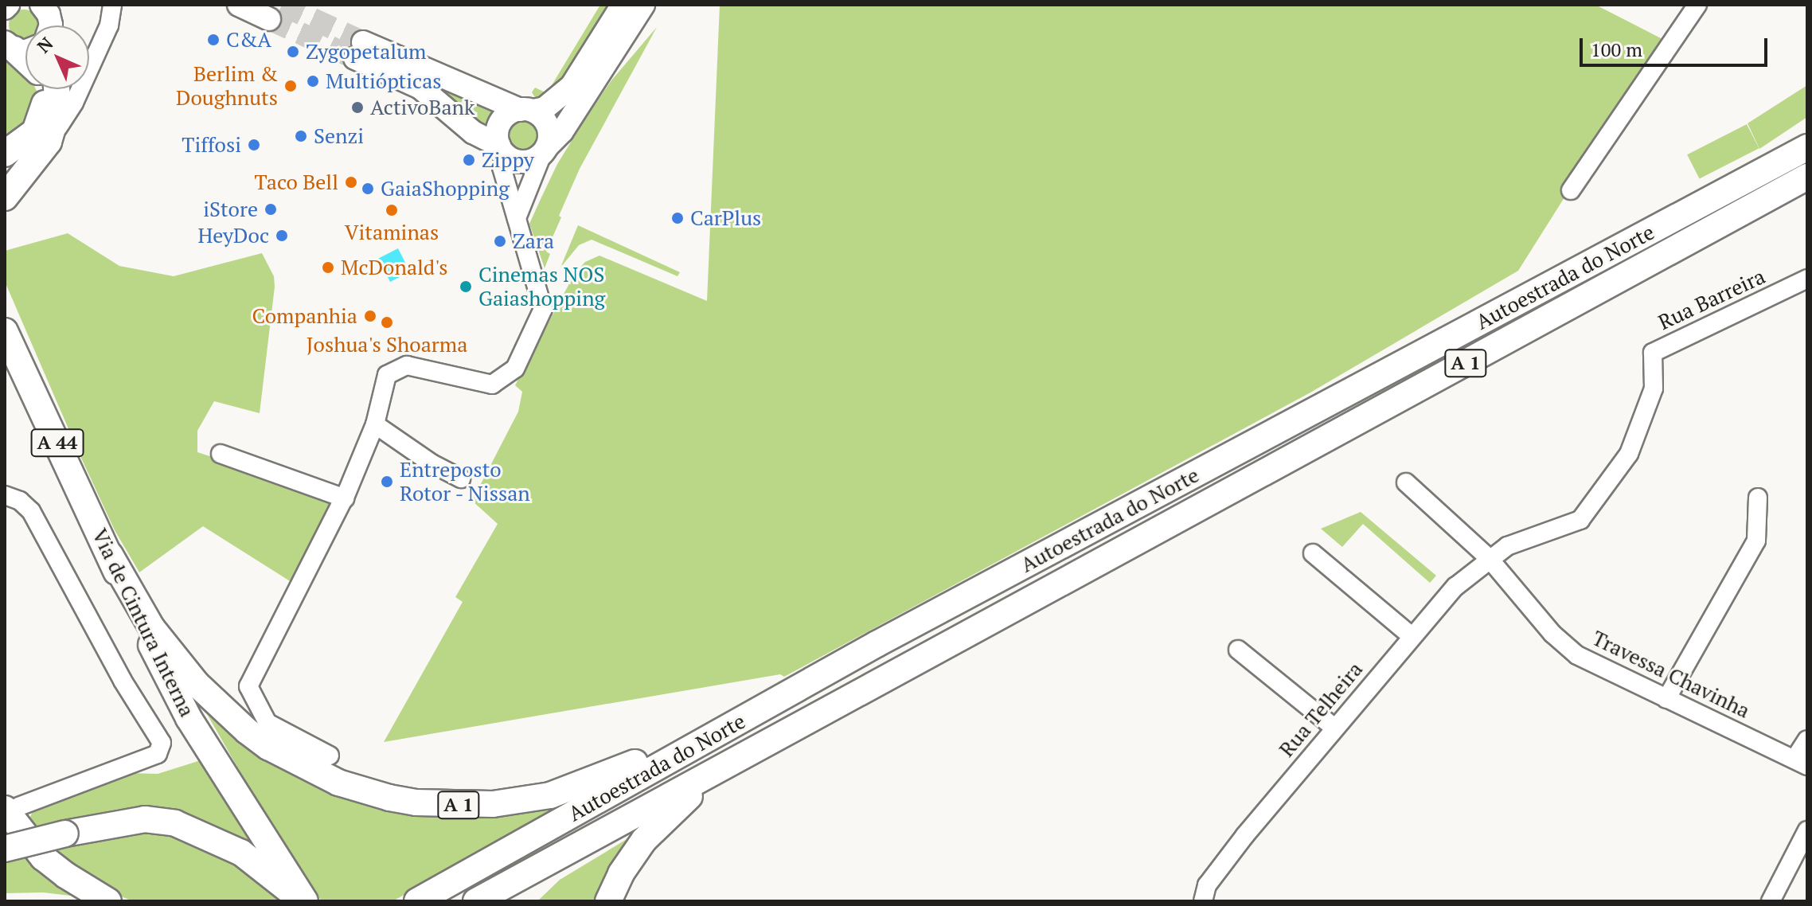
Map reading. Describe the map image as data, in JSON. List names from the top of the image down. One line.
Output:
{"streets":{"highway":["Autoestrada do Norte","A 1","A 44","Via de Cintura Interna"],"street":["Rua Barreira","Travessa Chavinha","Rua Telheira"]},"crossings":[["Autoestrada do Norte","A 1"],["Rua Barreira","Travessa Chavinha"],["Rua Barreira","Rua Telheira"],["A 1","Via de Cintura Interna"],["Travessa Chavinha","Rua Telheira"]],"places":["C&A","Zygopetalum","Multiópticas","Berlim & Doughnuts","ActivoBank","Senzi","Tiffosi","Zippy","Taco Bell","GaiaShopping","iStore","Vitaminas","CarPlus","HeyDoc","Zara","McDonald's","Cinemas NOS Gaiashopping","Companhia","Joshua's Shoarma","Entreposto Rotor - Nissan"],"scale_bar":"100 m","north":"top left"}
